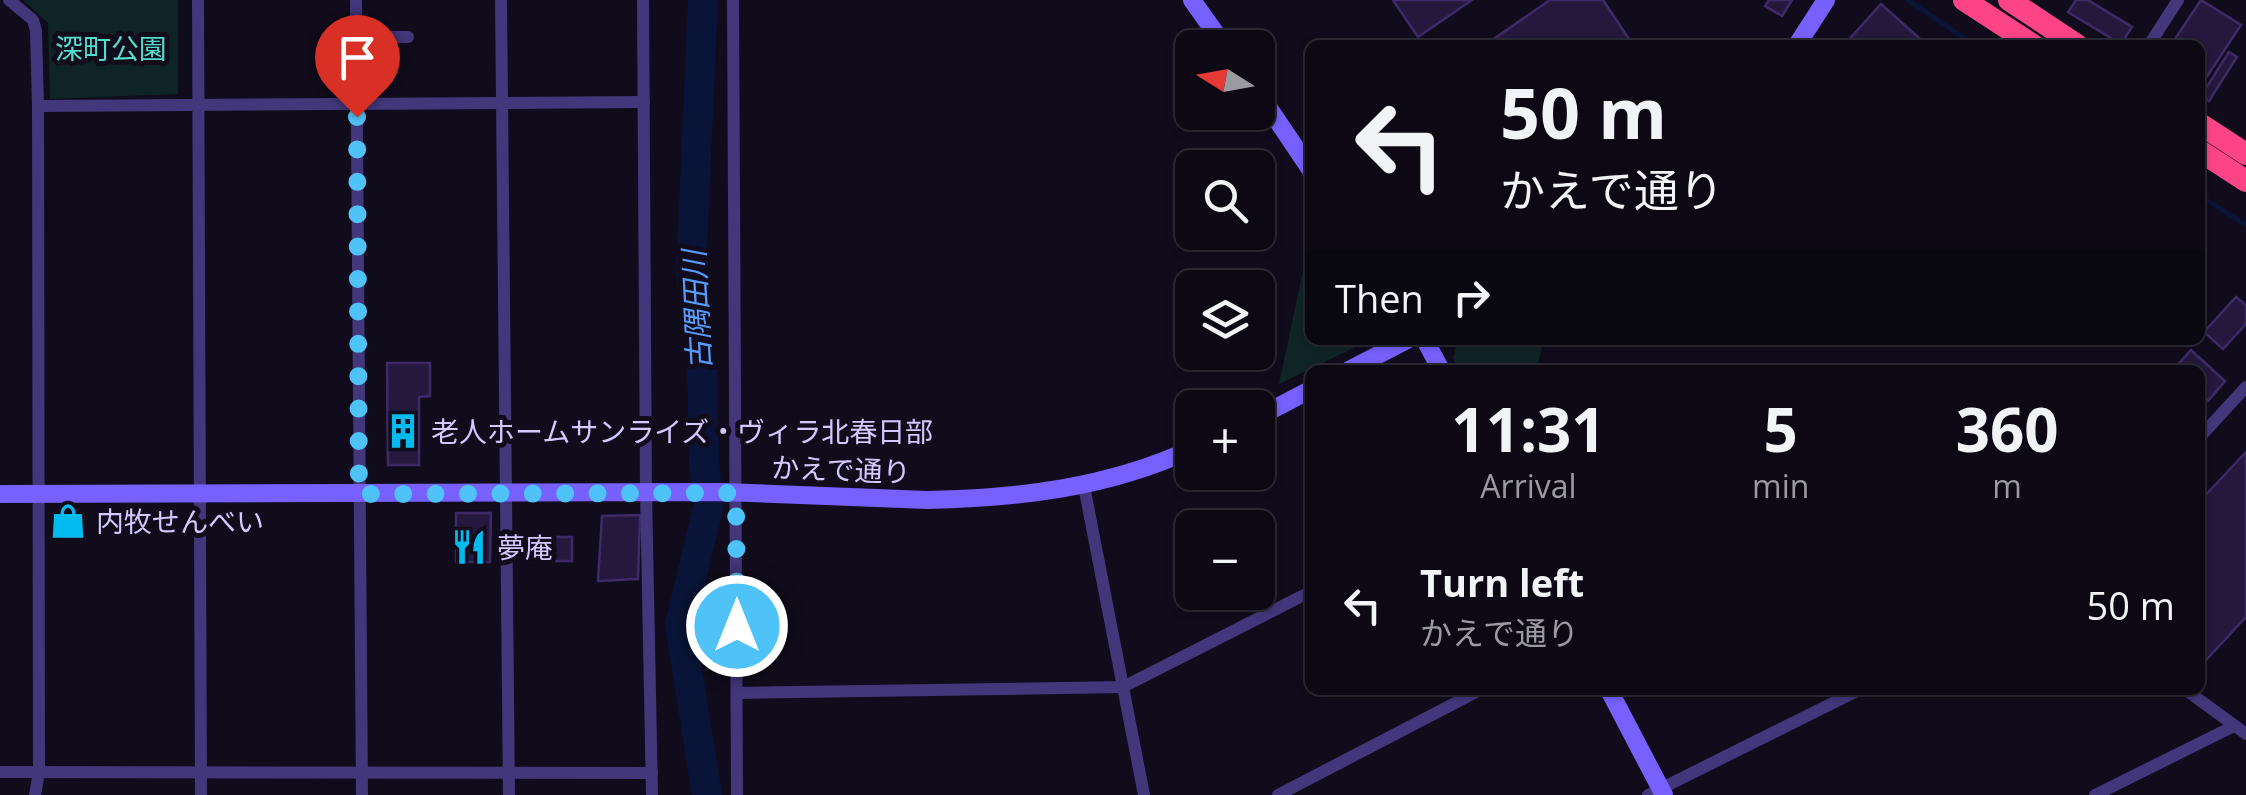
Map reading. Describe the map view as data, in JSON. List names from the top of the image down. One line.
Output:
{"streets":{"street":["かえで通り"]},"water":["古隅田川"],"parks":["深町公園"],"places":{"building":["老人ホームサンライズ・ヴィラ北春日部"],"shop":["内牧せんべい"],"restaurant":["夢庵"]},"north":"left","page":{"map_buttons":["+","−"],"turn":["50 m","かえで通り"],"then":"Then","eta":["11:31","Arrival","5","min","360","m"],"list":[{"name":"Turn left","note":"かえで通り","value":"50 m"}]}}
